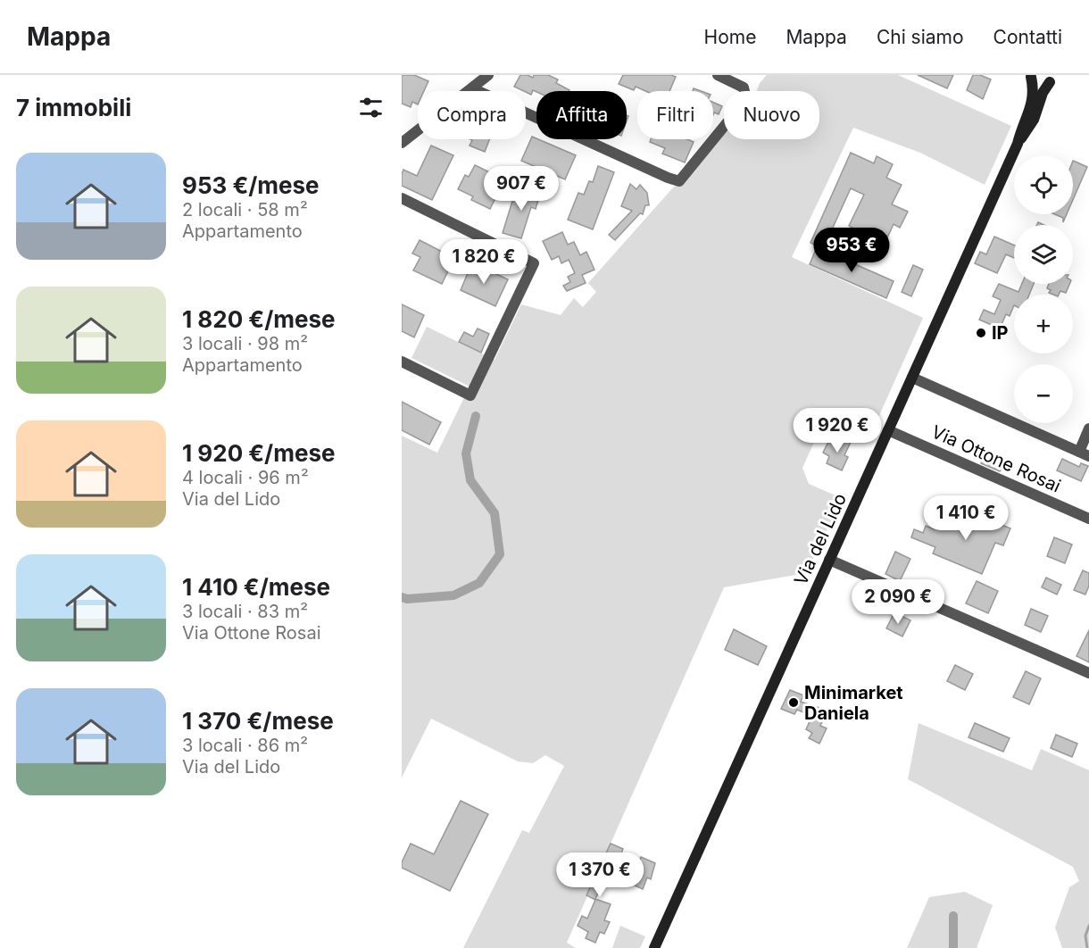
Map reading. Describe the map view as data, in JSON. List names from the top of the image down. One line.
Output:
{"streets":{"main road":["Via del Lido"],"street":["Via Ottone Rosai"]},"crossings":[["Via Ottone Rosai","Via del Lido"]],"places":["IP","Minimarket Daniela"],"page":{"header":"Mappa","nav":["Home","Mappa","Chi siamo","Contatti"],"heading":"7 immobili","chip":["Compra","Affitta","Filtri","Nuovo"],"list":[{"name":"953 €/mese","note":"2 locali · 58 m² · Appartamento"},{"name":"1 820 €/mese","note":"3 locali · 98 m² · Appartamento"},{"name":"1 920 €/mese","note":"4 locali · 96 m² · Via del Lido"},{"name":"1 410 €/mese","note":"3 locali · 83 m² · Via Ottone Rosai"},{"name":"1 370 €/mese","note":"3 locali · 86 m² · Via del Lido"}],"map_buttons":["+","−"],"price":["907 €","953 €","1 820 €","1 920 €","1 410 €","2 090 €","1 370 €"]}}
